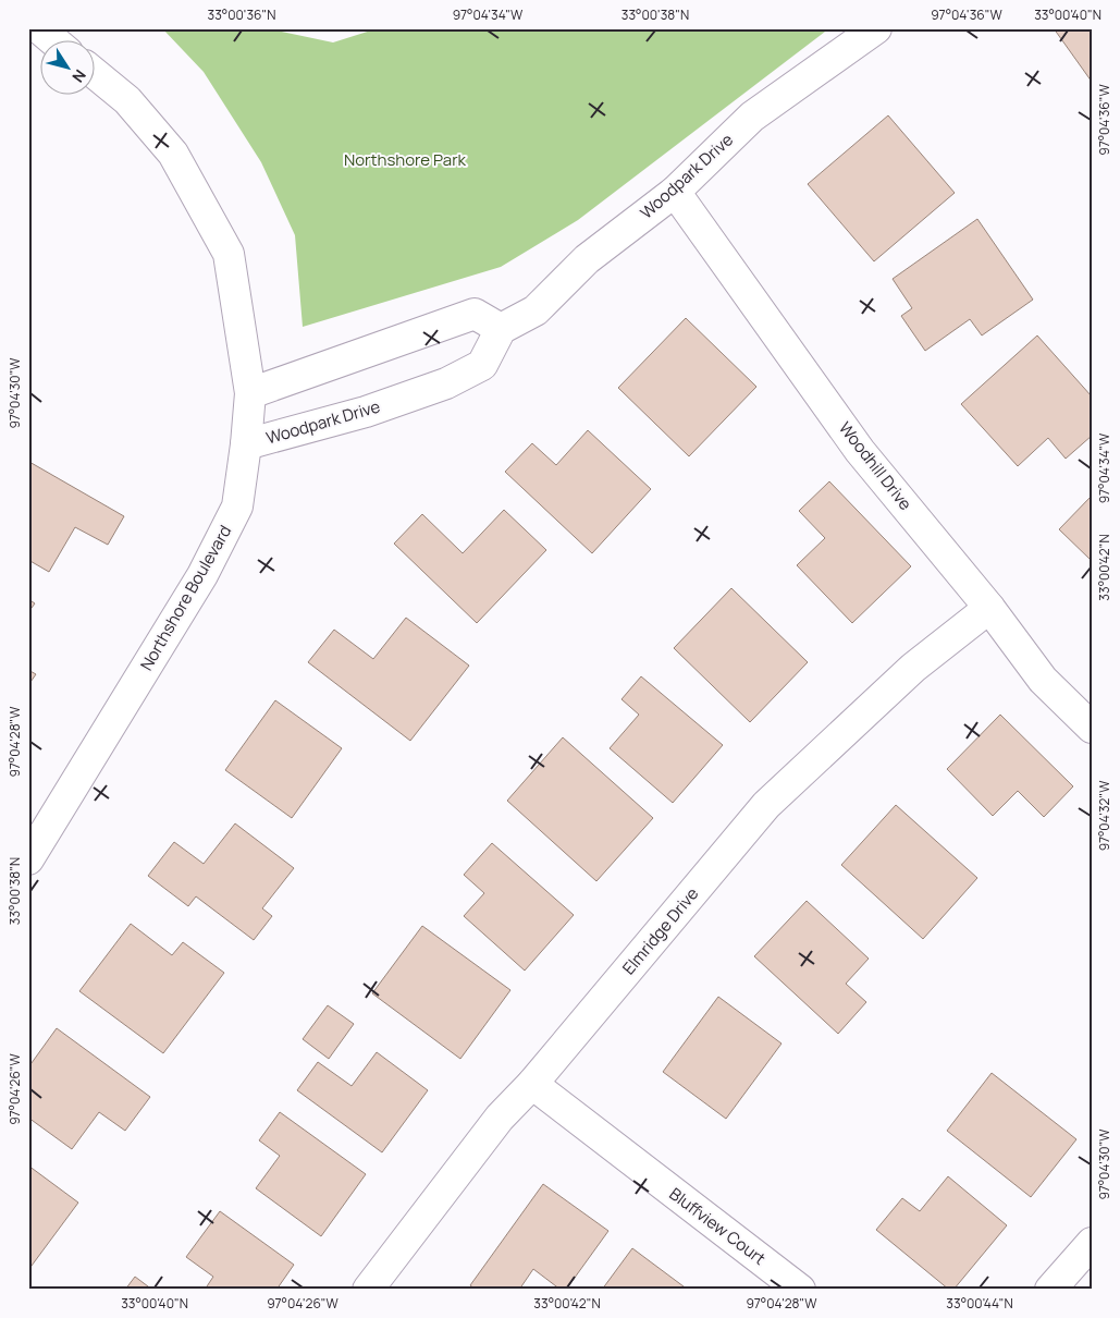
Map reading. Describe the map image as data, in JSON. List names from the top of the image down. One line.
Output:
{"streets":{"street":["Woodpark Drive","Woodhill Drive","Northshore Boulevard","Elmridge Drive","Bluffview Court"]},"crossings":[["Woodpark Drive","Woodhill Drive"],["Woodpark Drive","Northshore Boulevard"],["Woodhill Drive","Elmridge Drive"],["Elmridge Drive","Bluffview Court"]],"parks":["Northshore Park"],"north":"bottom right","coordinates":["33°00'36\"N","97°04'34\"W","33°00'38\"N","97°04'36\"W","33°00'40\"N","97°04'30\"W","33°00'42\"N","97°04'28\"W","97°04'32\"W","97°04'26\"W","33°00'44\"N"]}
